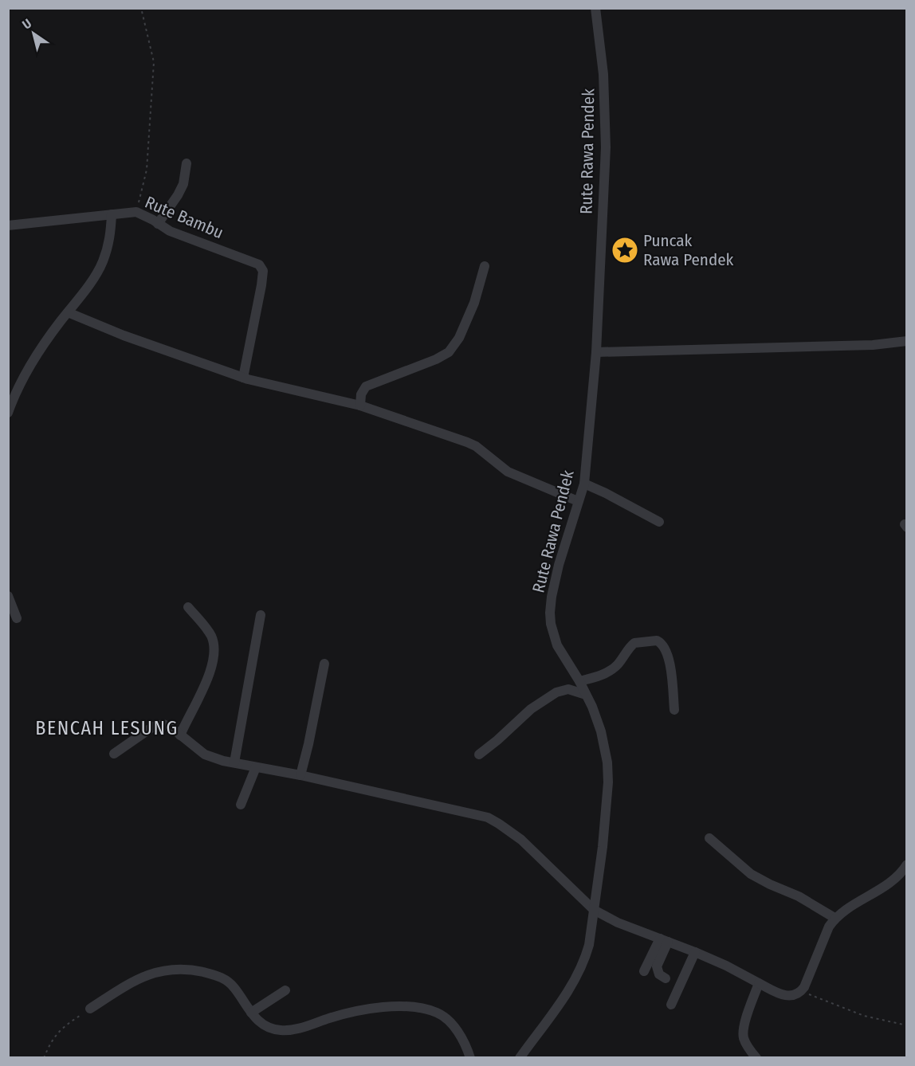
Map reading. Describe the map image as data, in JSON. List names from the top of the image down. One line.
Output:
{"streets":{"street":["Rute Rawa Pendek","Rute Bambu"]},"districts":["BENCAH LESUNG"],"places":{"place":["Puncak Rawa Pendek"]},"north":"top left"}
